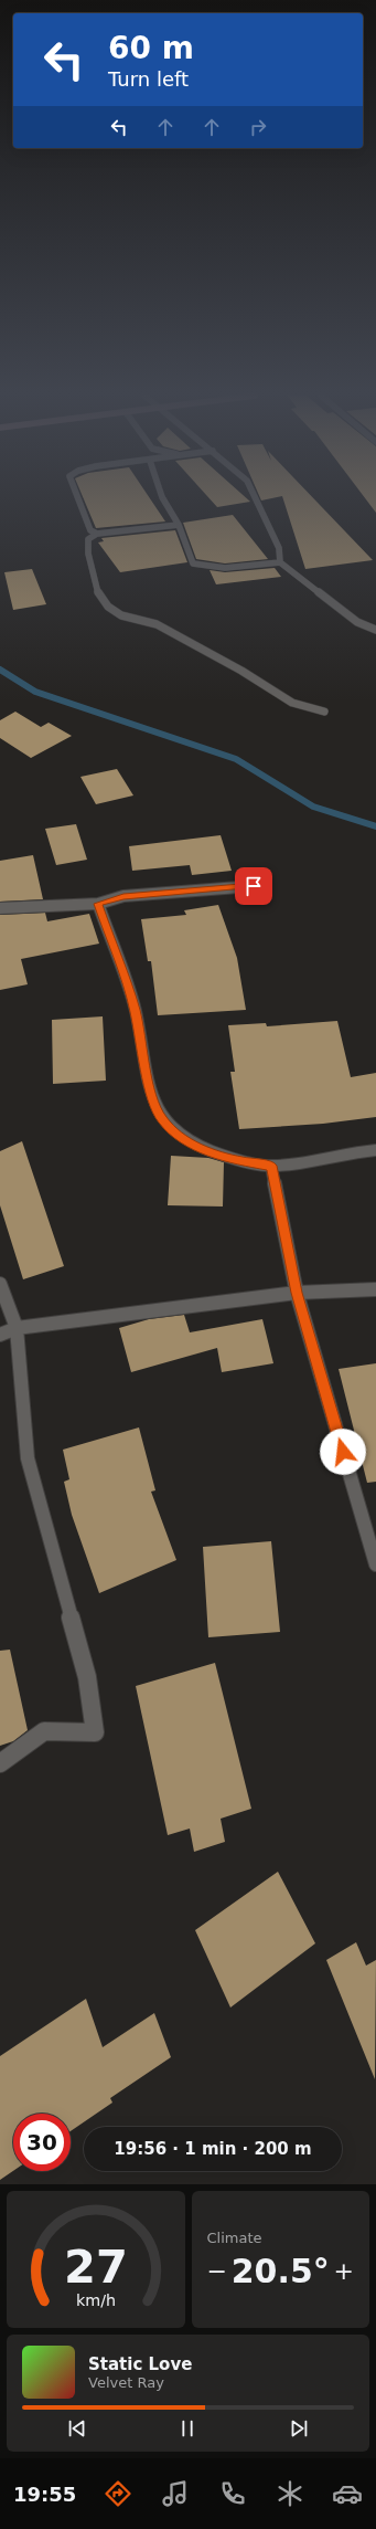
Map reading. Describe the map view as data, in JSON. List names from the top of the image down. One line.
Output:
{"page":{"turn":["60 m","Turn left"],"limit":"30","trip":"19:56 · 1 min · 200 m","tile":"Climate","heat":["−","20.5°","+"],"song":["Static Love","Velvet Ray"],"tabs":"19:55","gauge":["27","km/h"]}}
